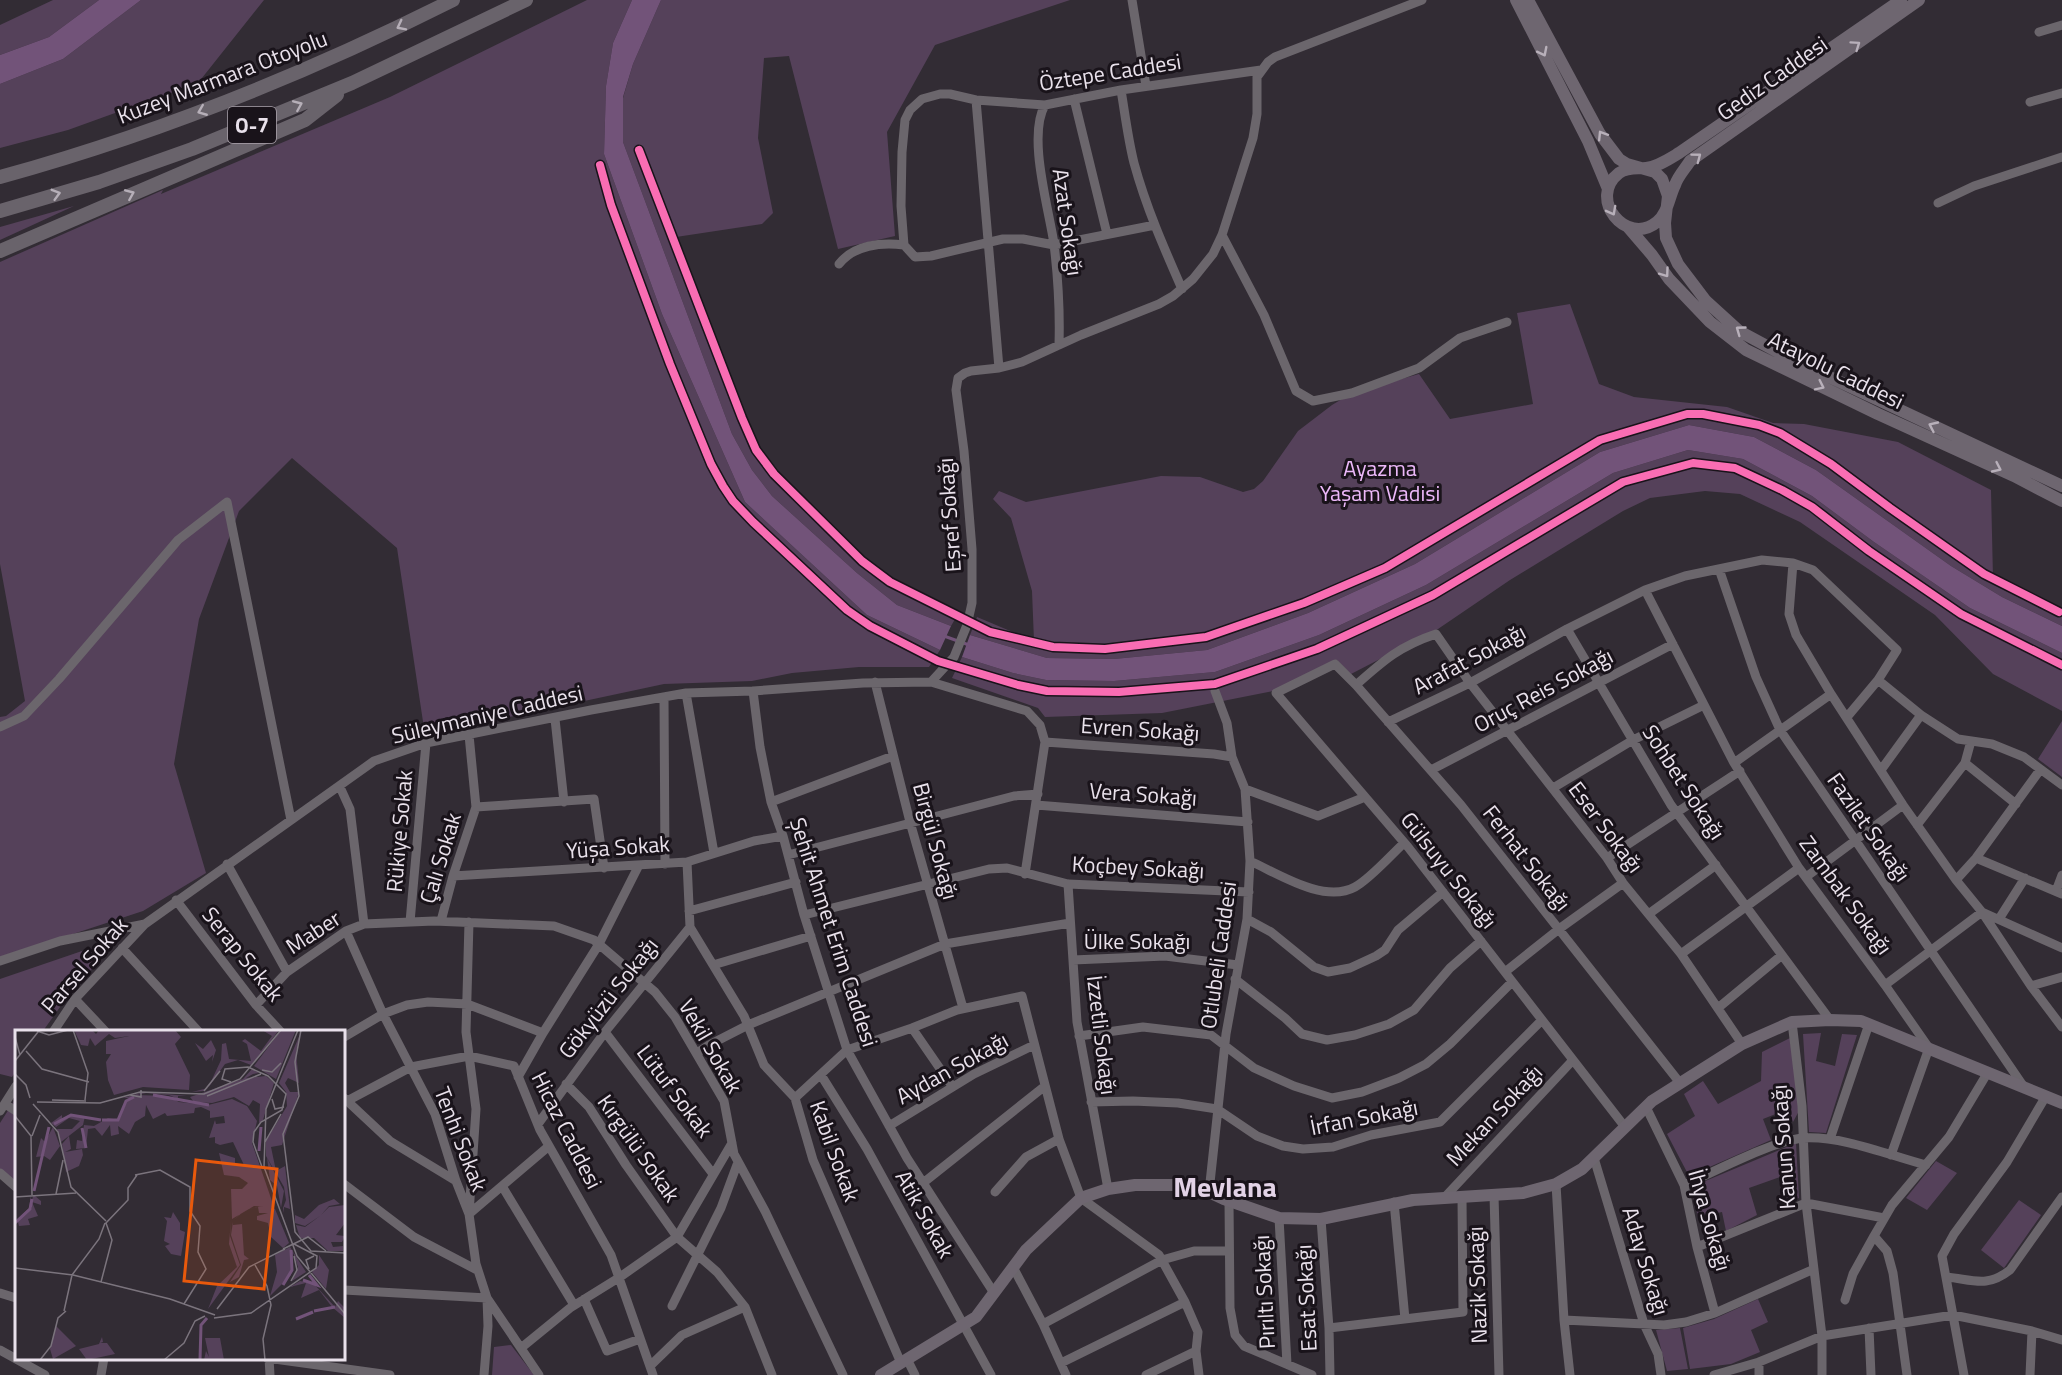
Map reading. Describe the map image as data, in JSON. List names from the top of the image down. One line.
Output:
{"streets":{"highway":["Kuzey Marmara Otoyolu","O-7"],"main road":["Gediz Caddesi","Atayolu Caddesi"],"street":["Öztepe Caddesi","Azat Sokağı","Eşref Sokağı","Arafat Sokağı","Oruç Reis Sokağı","Süleymaniye Caddesi","Evren Sokağı","Sohbet Sokağı","Vera Sokağı","Eser Sokağı","Fazilet Sokağı","Rükiye Sokak","Birgül Sokağı","Yüşa Sokak","Çalı Sokak","Ferhat Sokağı","Koçbey Sokağı","Gülsuyu Sokağı","Zambak Sokağı","Maber","Şehit Ahmet Erim Caddesi","Ülke Sokağı","Serap Sokak","Otlubeli Caddesi","Parsel Sokak","Gökyüzü Sokağı","İzzetli Sokağı","Vekil Sokak","Aydan Sokağı","Lütuf Sokak","Mekan Sokağı","İrfan Sokağı","Hicaz Caddesi","Tenhi Sokak","Kanun Sokağı","Kırgülü Sokak","Kabil Sokak","Atik Sokak","İhya Sokağı","Aday Sokağı","Nazik Sokağı","Pırıltı Sokağı","Esat Sokağı"]},"crossings":[["Öztepe Caddesi","Azat Sokağı"],["Öztepe Caddesi","Eşref Sokağı"],["Gediz Caddesi","Atayolu Caddesi"],["Azat Sokağı","Eşref Sokağı"],["Eşref Sokağı","Süleymaniye Caddesi"],["Arafat Sokağı","Sohbet Sokağı"],["Arafat Sokağı","Eser Sokağı"],["Arafat Sokağı","Ferhat Sokağı"],["Oruç Reis Sokağı","Sohbet Sokağı"],["Oruç Reis Sokağı","Eser Sokağı"],["Oruç Reis Sokağı","Ferhat Sokağı"],["Oruç Reis Sokağı","Zambak Sokağı"],["Süleymaniye Caddesi","Evren Sokağı"],["Süleymaniye Caddesi","Rükiye Sokak"],["Süleymaniye Caddesi","Birgül Sokağı"],["Süleymaniye Caddesi","Çalı Sokak"],["Süleymaniye Caddesi","Şehit Ahmet Erim Caddesi"],["Süleymaniye Caddesi","Serap Sokak"],["Süleymaniye Caddesi","Parsel Sokak"],["Evren Sokağı","Otlubeli Caddesi"],["Vera Sokağı","Otlubeli Caddesi"],["Eser Sokağı","Ferhat Sokağı"],["Rükiye Sokak","Maber"],["Birgül Sokağı","Koçbey Sokağı"],["Yüşa Sokak","Çalı Sokak"],["Yüşa Sokak","Şehit Ahmet Erim Caddesi"],["Yüşa Sokak","Kabil Sokak"],["Çalı Sokak","Maber"],["Ferhat Sokağı","Gülsuyu Sokağı"],["Koçbey Sokağı","Şehit Ahmet Erim Caddesi"],["Koçbey Sokağı","Otlubeli Caddesi"],["Koçbey Sokağı","İzzetli Sokağı"],["Gülsuyu Sokağı","Mekan Sokağı"],["Gülsuyu Sokağı","İrfan Sokağı"],["Maber","Serap Sokak"],["Maber","Vekil Sokak"],["Maber","Tenhi Sokak"],["Şehit Ahmet Erim Caddesi","Aydan Sokağı"],["Ülke Sokağı","Otlubeli Caddesi"],["Ülke Sokağı","İzzetli Sokağı"],["Otlubeli Caddesi","İrfan Sokağı"],["Gökyüzü Sokağı","Vekil Sokak"],["Gökyüzü Sokağı","Lütuf Sokak"],["Gökyüzü Sokağı","Hicaz Caddesi"],["Gökyüzü Sokağı","Kırgülü Sokak"],["Gökyüzü Sokağı","Kabil Sokak"],["İzzetli Sokağı","İrfan Sokağı"],["Hicaz Caddesi","Tenhi Sokak"]],"districts":["Mevlana"],"parks":["Ayazma Yaşam Vadisi"]}
